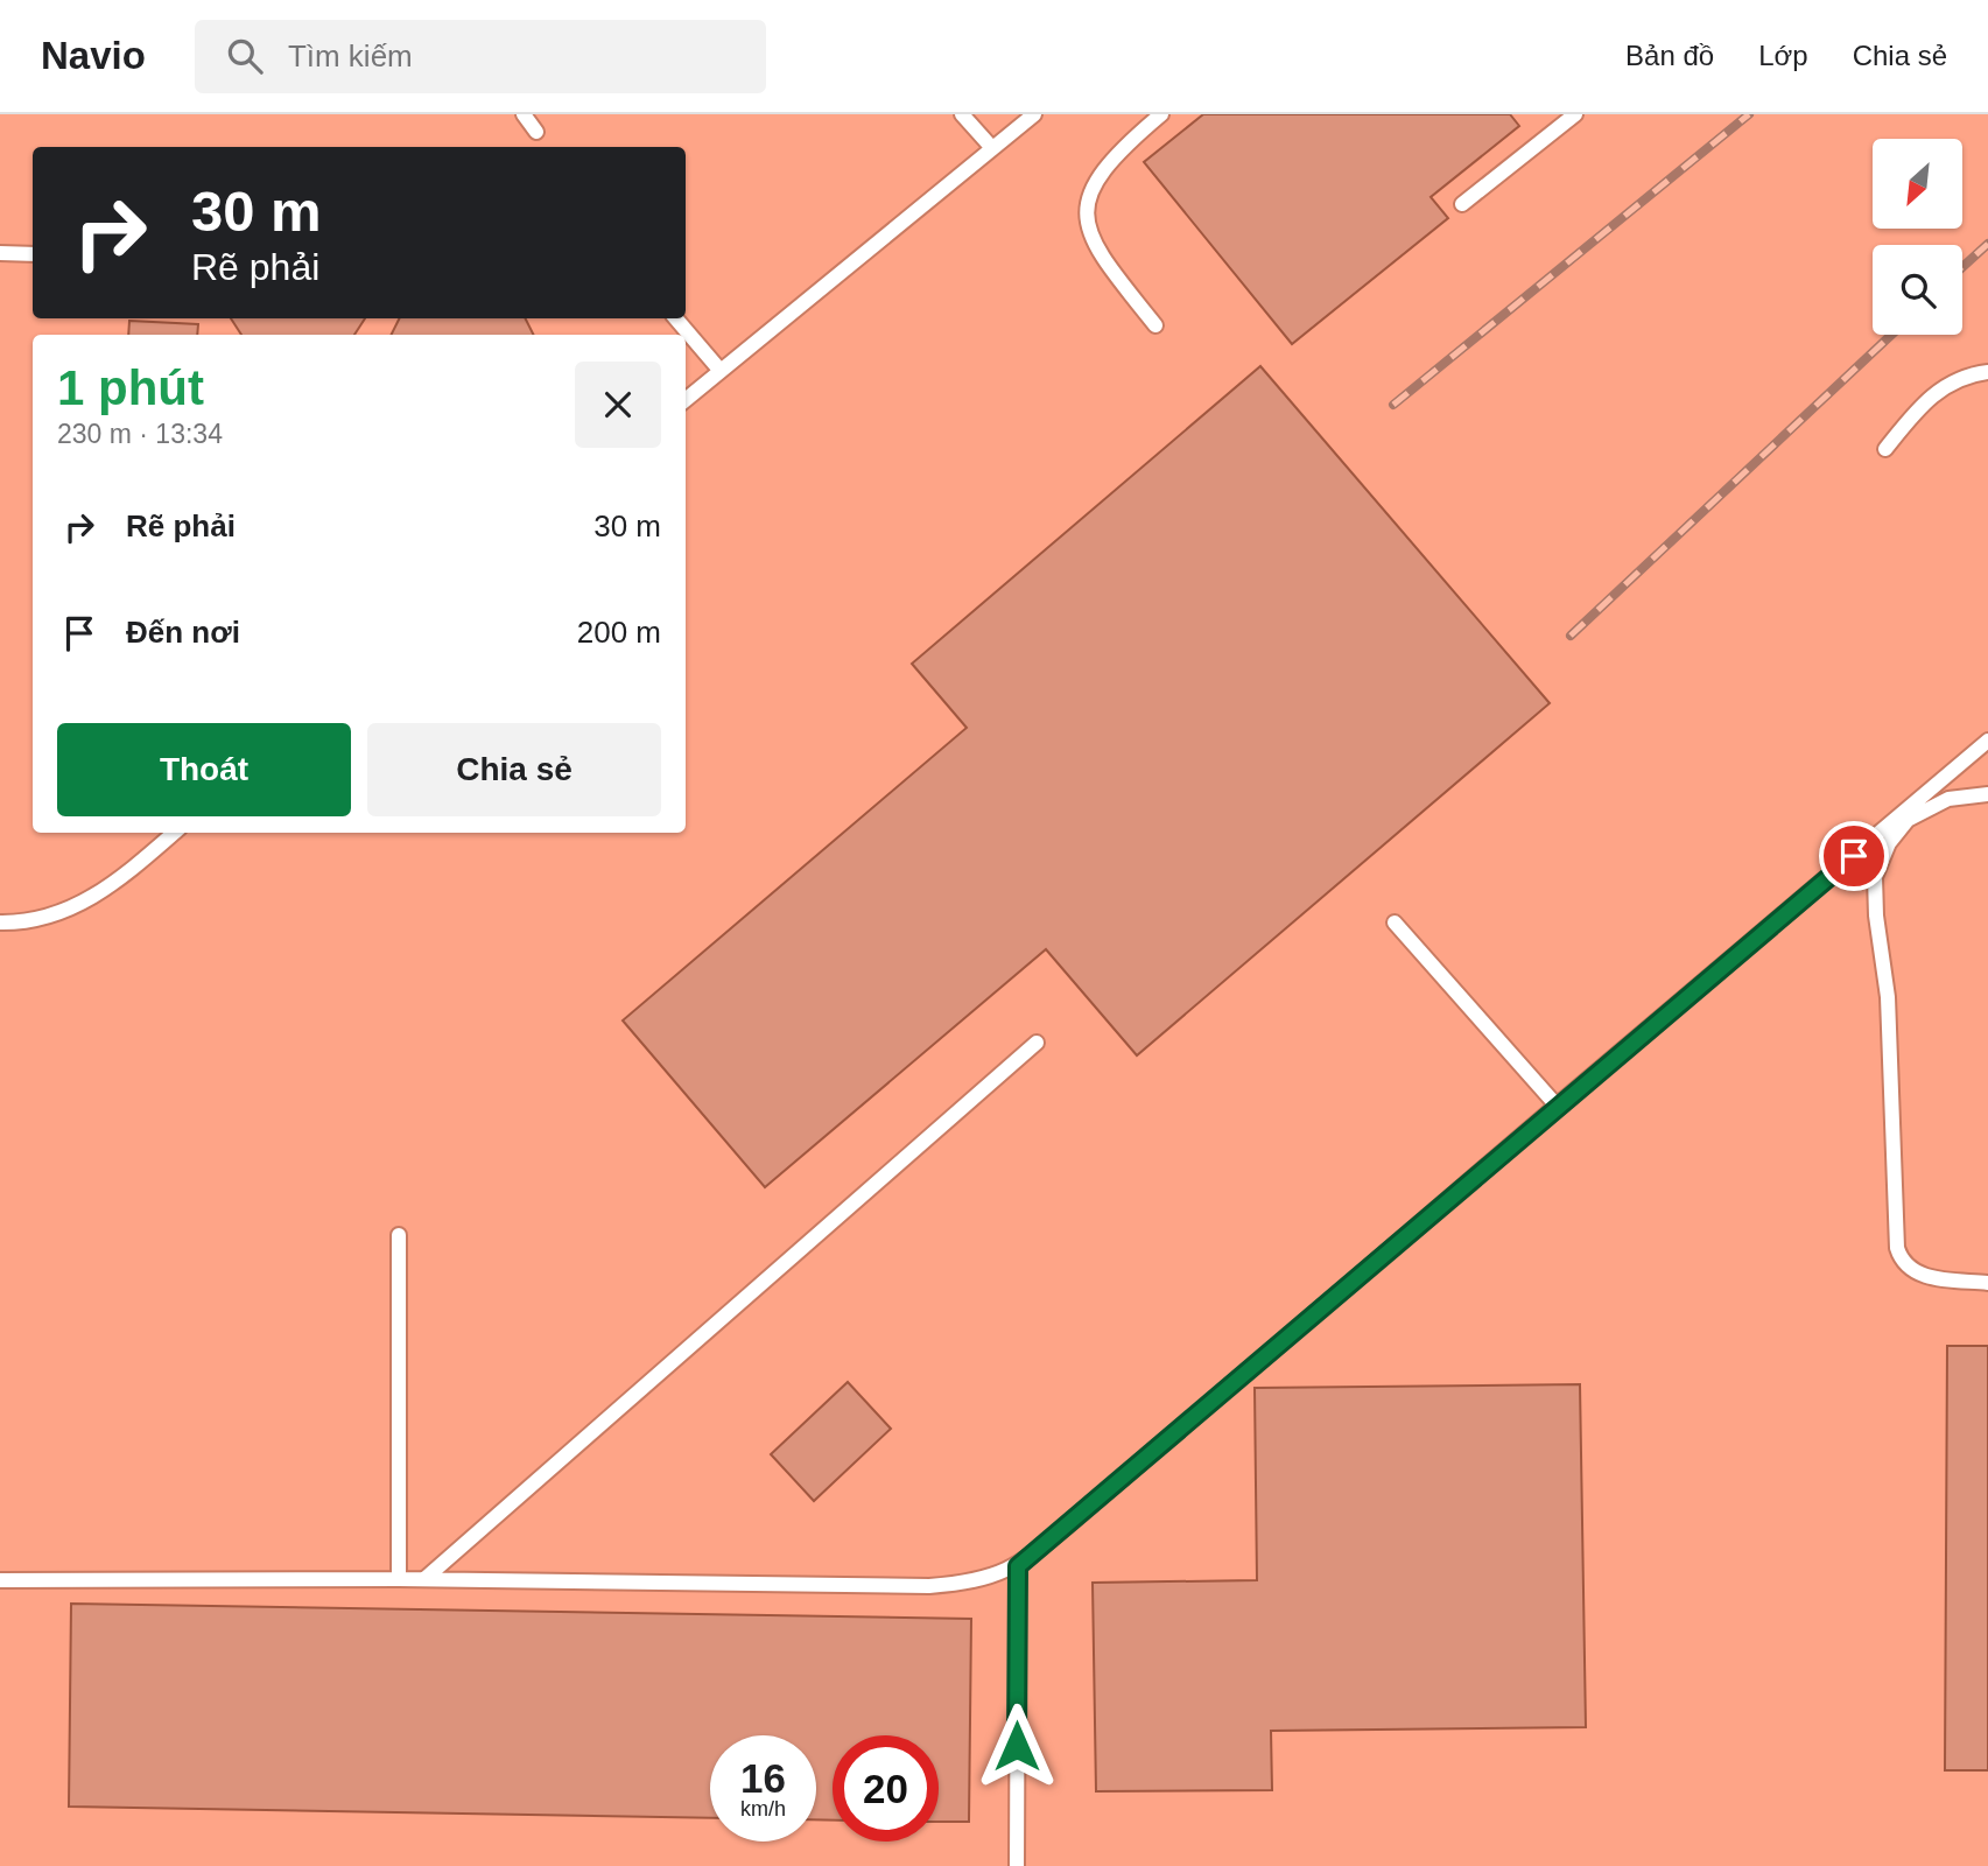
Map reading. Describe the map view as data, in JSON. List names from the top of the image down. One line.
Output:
{"north":"bottom left","page":{"header":"Navio","search":"Tìm kiếm","nav":["Bản đồ","Lớp","Chia sẻ"],"turn":["30 m","Rẽ phải"],"heading":["1 phút","230 m · 13:34"],"list":[{"name":"Rẽ phải","value":"30 m"},{"name":"Đến nơi","value":"200 m"}],"buttons":["Thoát","Chia sẻ"],"speed":"16 km/h","limit":"20"}}
